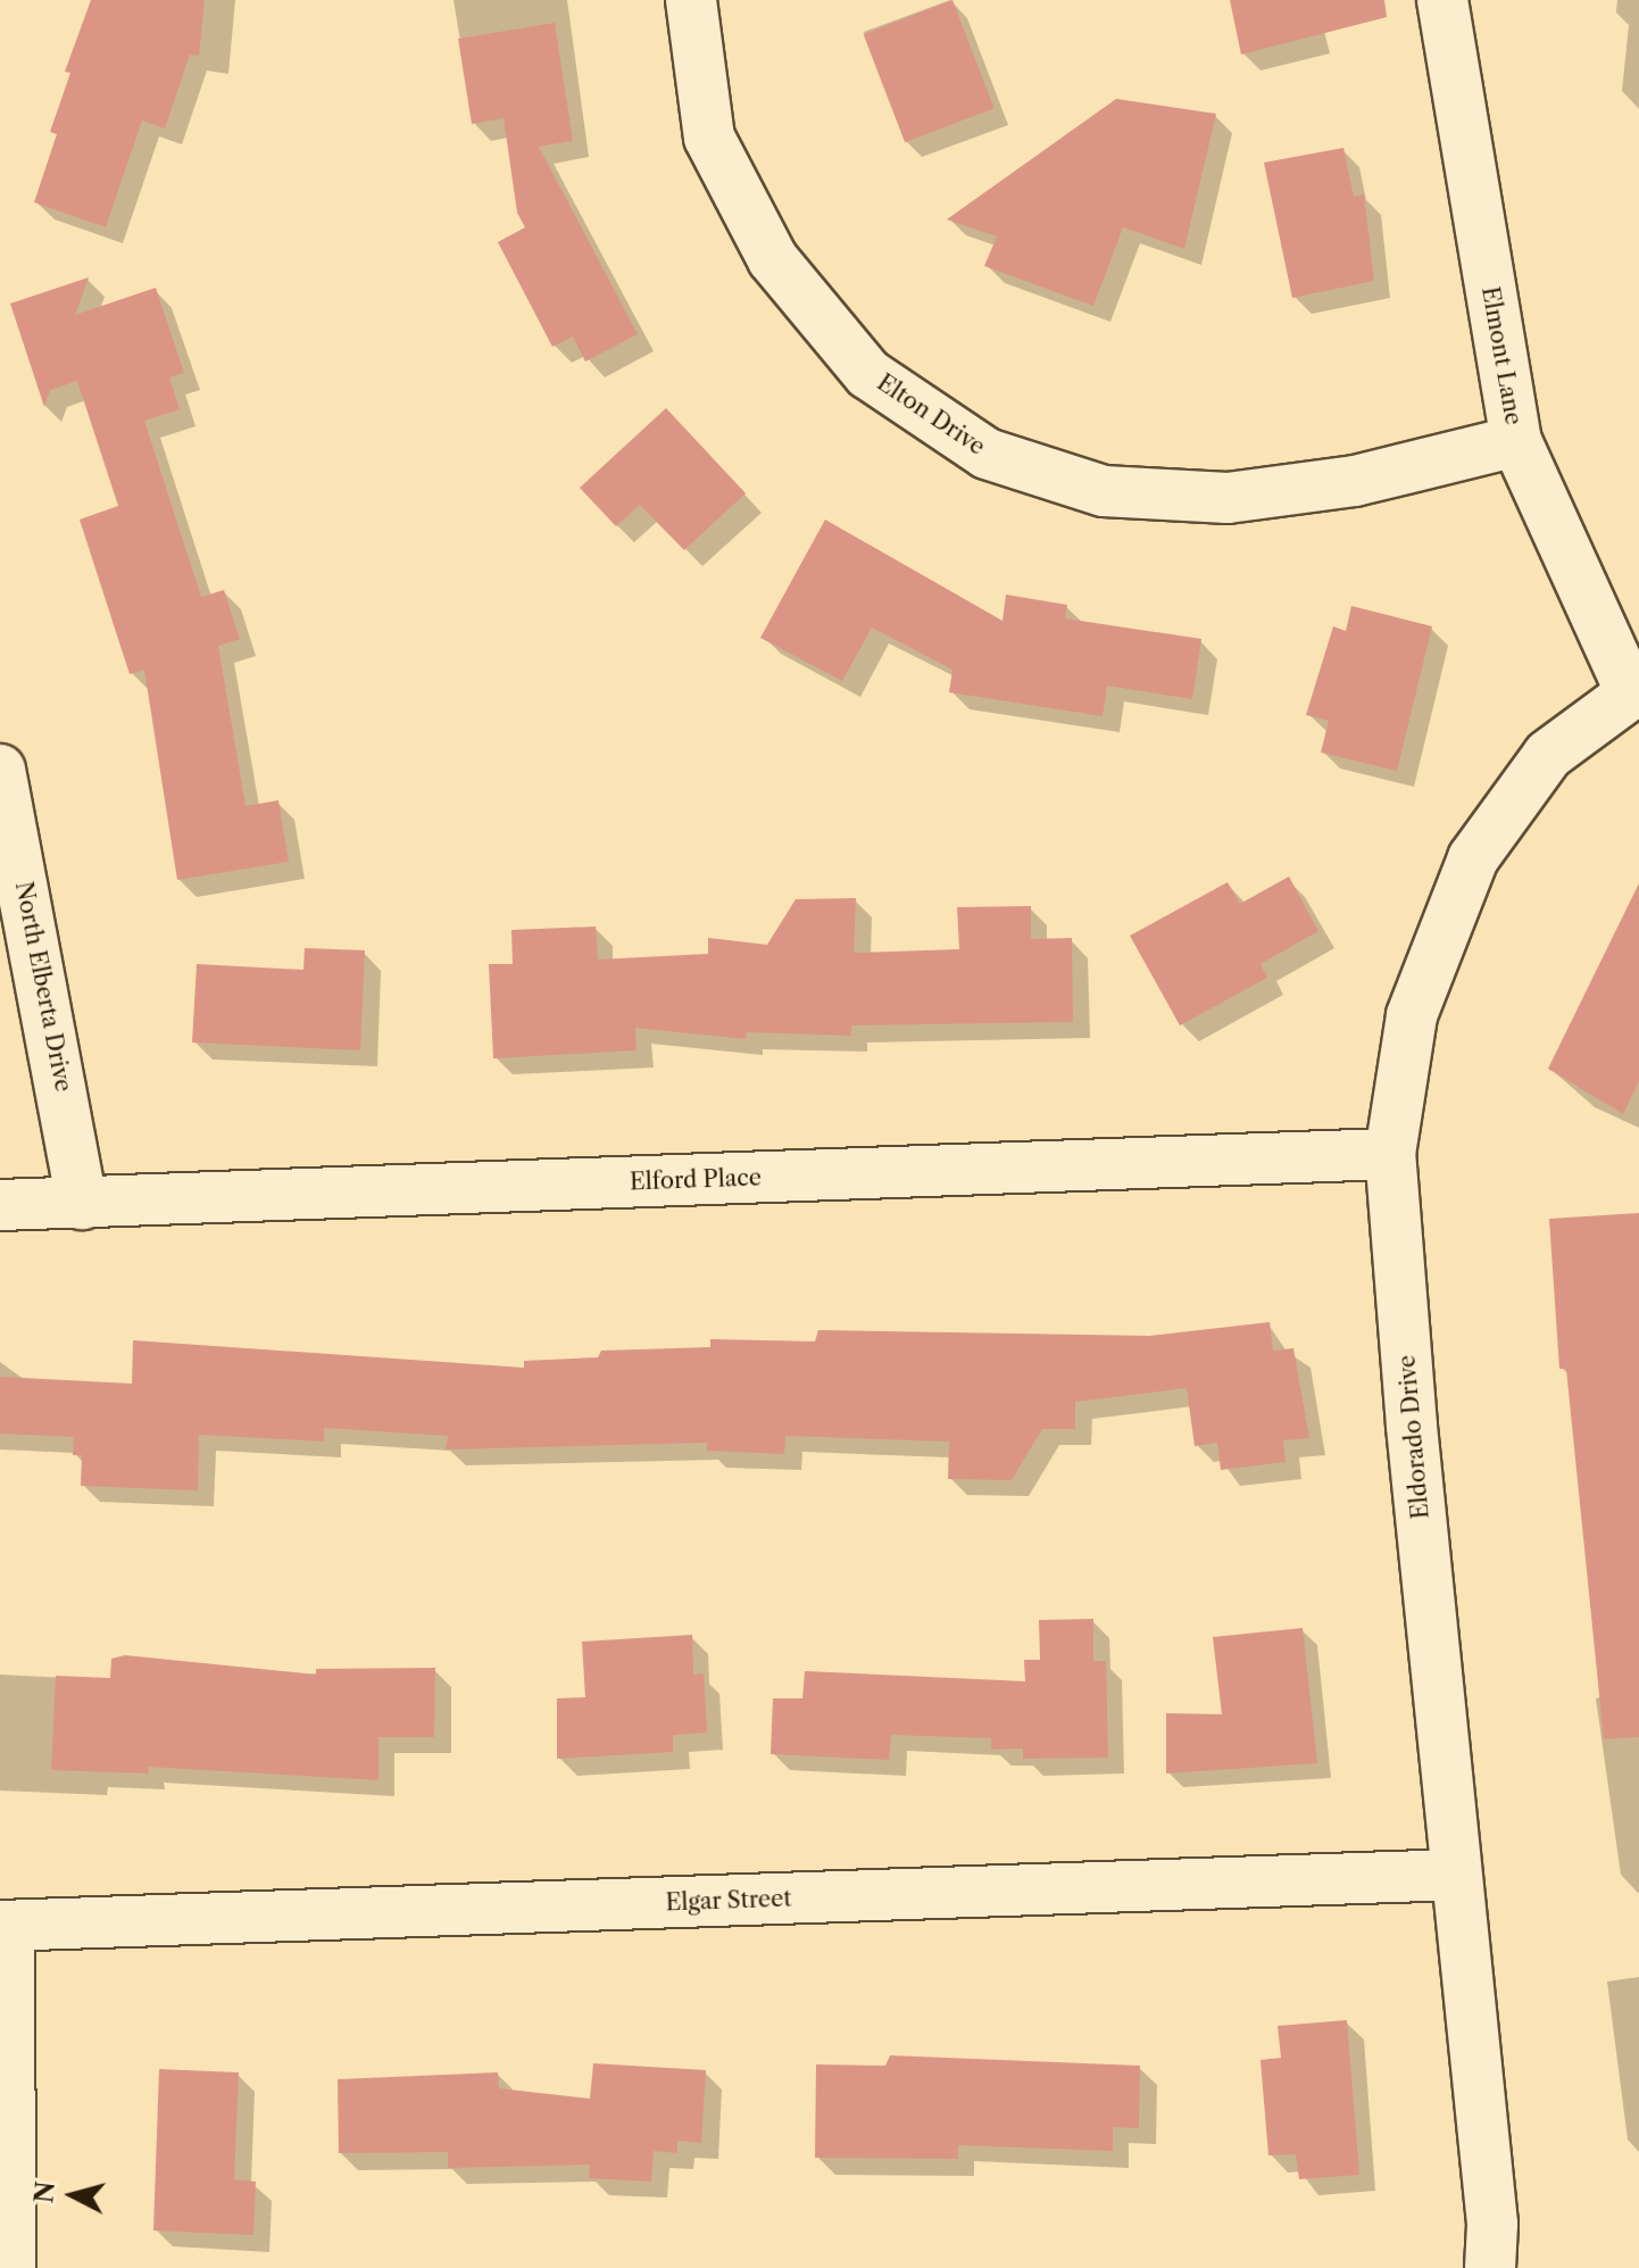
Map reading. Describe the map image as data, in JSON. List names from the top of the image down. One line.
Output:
{"streets":{"street":["Elmont Lane","Elton Drive","North Elberta Drive","Elford Place","Eldorado Drive","Elgar Street"]},"crossings":[["Elmont Lane","Elton Drive"],["Elmont Lane","Eldorado Drive"],["North Elberta Drive","Elford Place"],["Elford Place","Eldorado Drive"],["Eldorado Drive","Elgar Street"]],"north":"left"}
